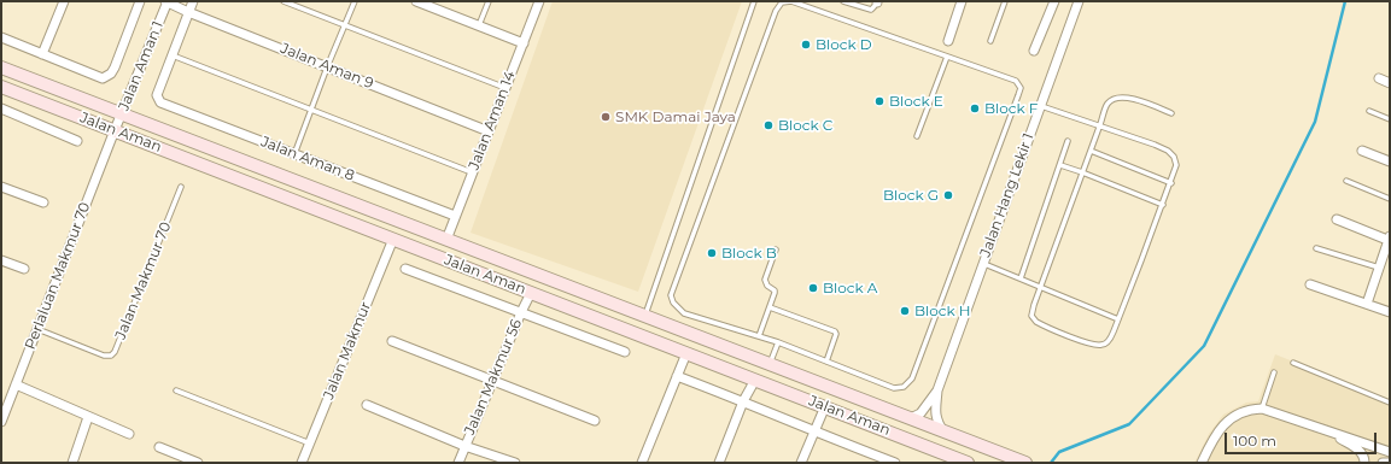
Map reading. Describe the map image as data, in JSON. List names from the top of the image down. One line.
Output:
{"streets":{"main road":["Jalan Aman"],"street":["Jalan Aman 1","Jalan Aman 9","Jalan Aman 14","Jalan Aman 8","Jalan Hang Lekir 1","Perlaluan Makmur 70","Jalan Makmur","Jalan Makmur 56"],"lane":["Jalan Makmur 70"]},"crossings":[["Jalan Aman 1","Jalan Aman 9"],["Jalan Aman 1","Jalan Aman"],["Jalan Aman 1","Perlaluan Makmur 70"],["Jalan Aman 9","Jalan Aman 14"],["Jalan Aman 14","Jalan Aman"],["Jalan Aman 14","Jalan Aman 8"],["Jalan Aman","Jalan Hang Lekir 1"],["Jalan Aman","Perlaluan Makmur 70"],["Jalan Aman","Jalan Makmur"],["Jalan Aman","Jalan Makmur 56"],["Perlaluan Makmur 70","Jalan Makmur 70"]],"places":["Block D","Block E","Block F","SMK Damai Jaya","Block C","Block G","Block B","Block A","Block H"],"scale_bar":"100 m"}
